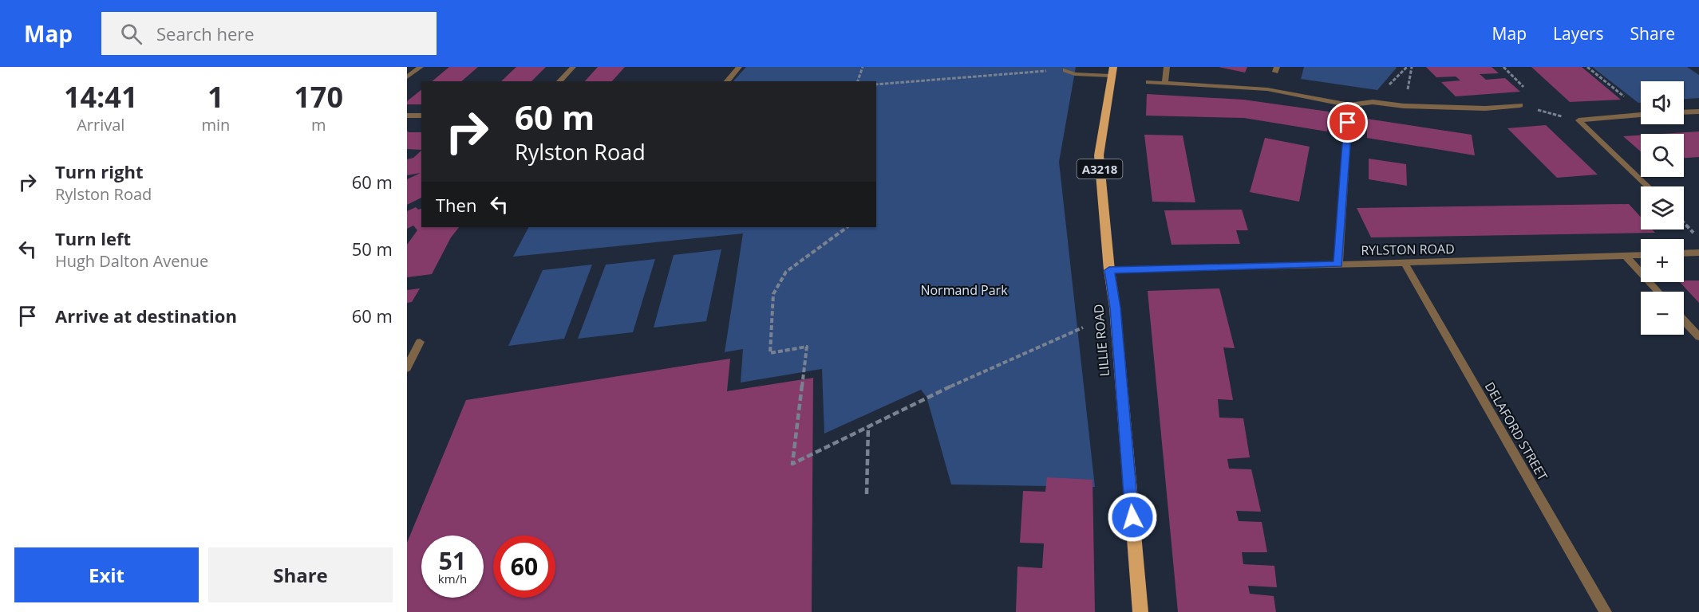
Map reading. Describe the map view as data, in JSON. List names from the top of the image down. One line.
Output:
{"streets":{"main road":["A3218","LILLIE ROAD"],"street":["RYLSTON ROAD","DELAFORD STREET"]},"crossings":[["RYLSTON ROAD","LILLIE ROAD"],["RYLSTON ROAD","DELAFORD STREET"]],"parks":["Normand Park"],"page":{"header":"Map","search":"Search here","nav":["Map","Layers","Share"],"eta":["14:41","Arrival","1","min","170","m"],"map_buttons":["+","−"],"turn":["60 m","Rylston Road"],"list":[{"name":"Turn right","note":"Rylston Road","value":"60 m"},{"name":"Turn left","note":"Hugh Dalton Avenue","value":"50 m"},{"name":"Arrive at destination","value":"60 m"}],"then":"Then","speed":"51 km/h","limit":"60","buttons":["Exit","Share"]}}
